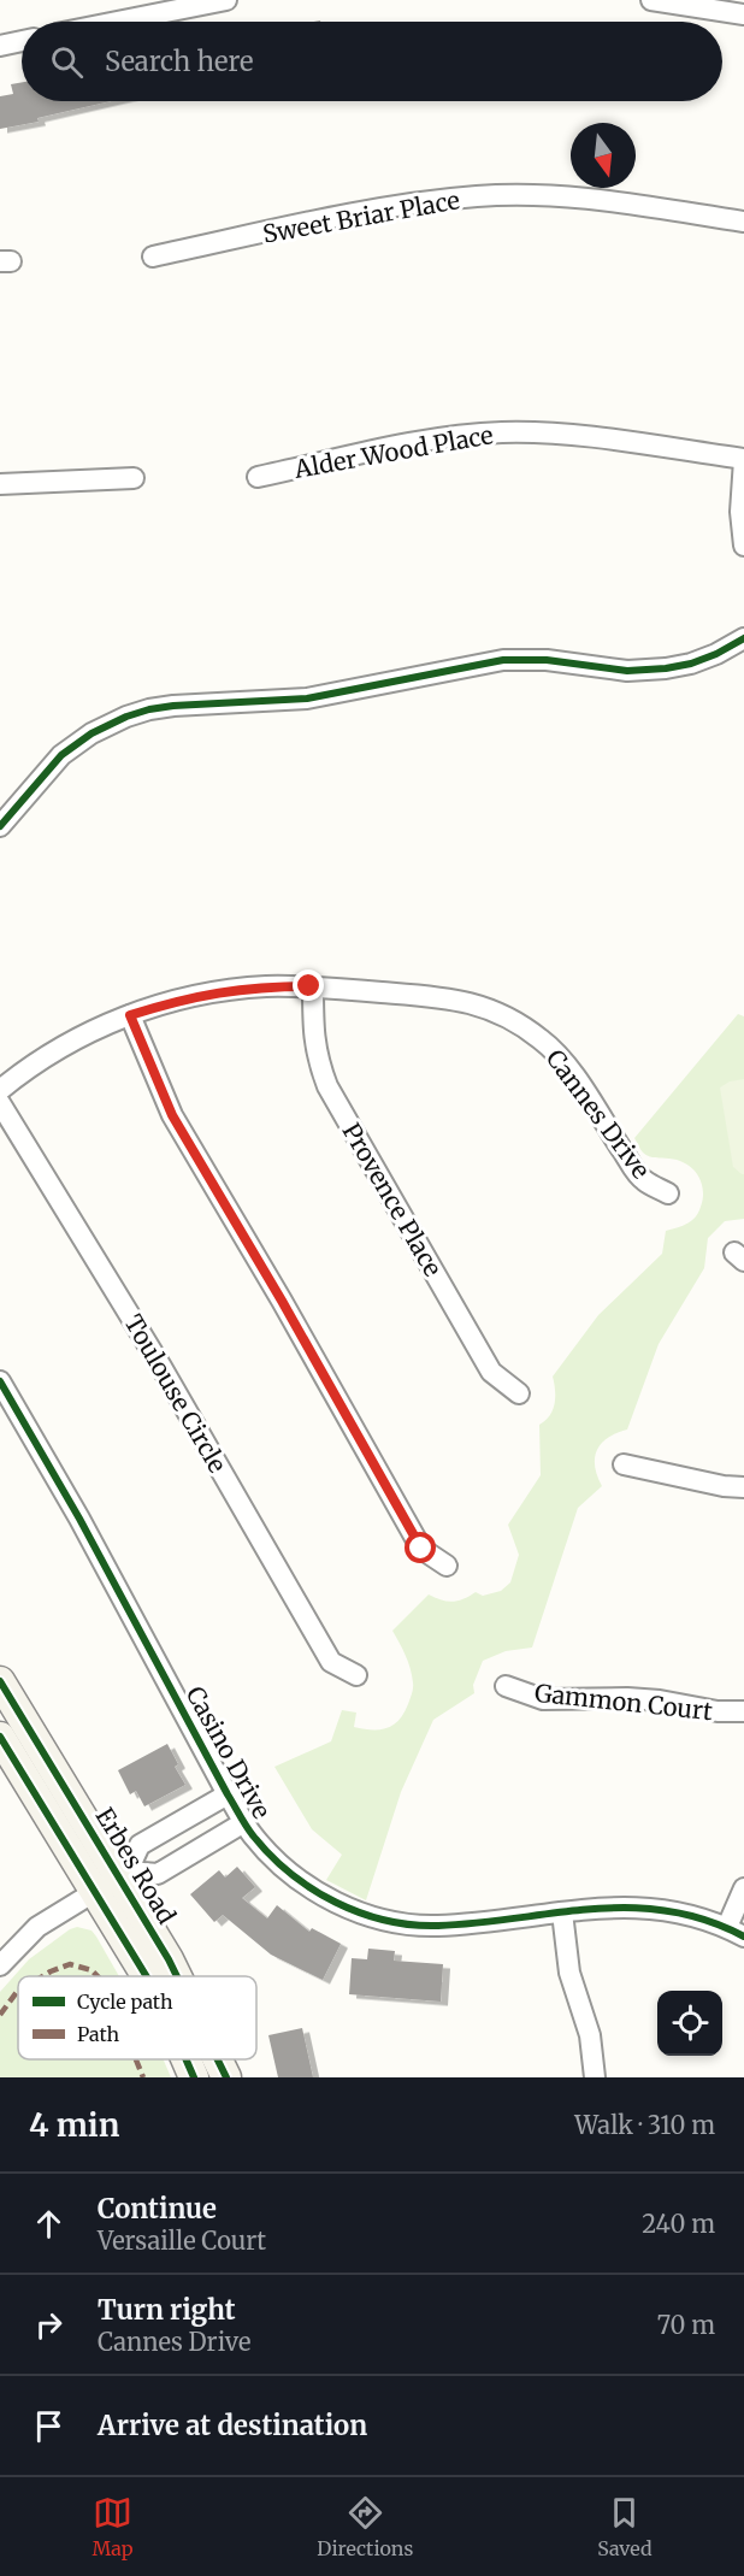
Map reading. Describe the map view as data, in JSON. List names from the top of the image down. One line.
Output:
{"streets":{"main road":["Erbes Road"],"street":["Sweet Briar Place","Alder Wood Place","Cannes Drive","Provence Place","Toulouse Circle","Gammon Court","Casino Drive"]},"crossings":[["Cannes Drive","Provence Place"]],"legend":["Cycle path","Path"],"north":"bottom","page":{"search":"Search here","heading":["4 min","Walk · 310 m"],"list":[["Continue","Versaille Court","240 m"],["Turn right","Cannes Drive","70 m"],"Arrive at destination"],"nav":["Map","Directions","Saved"]}}
